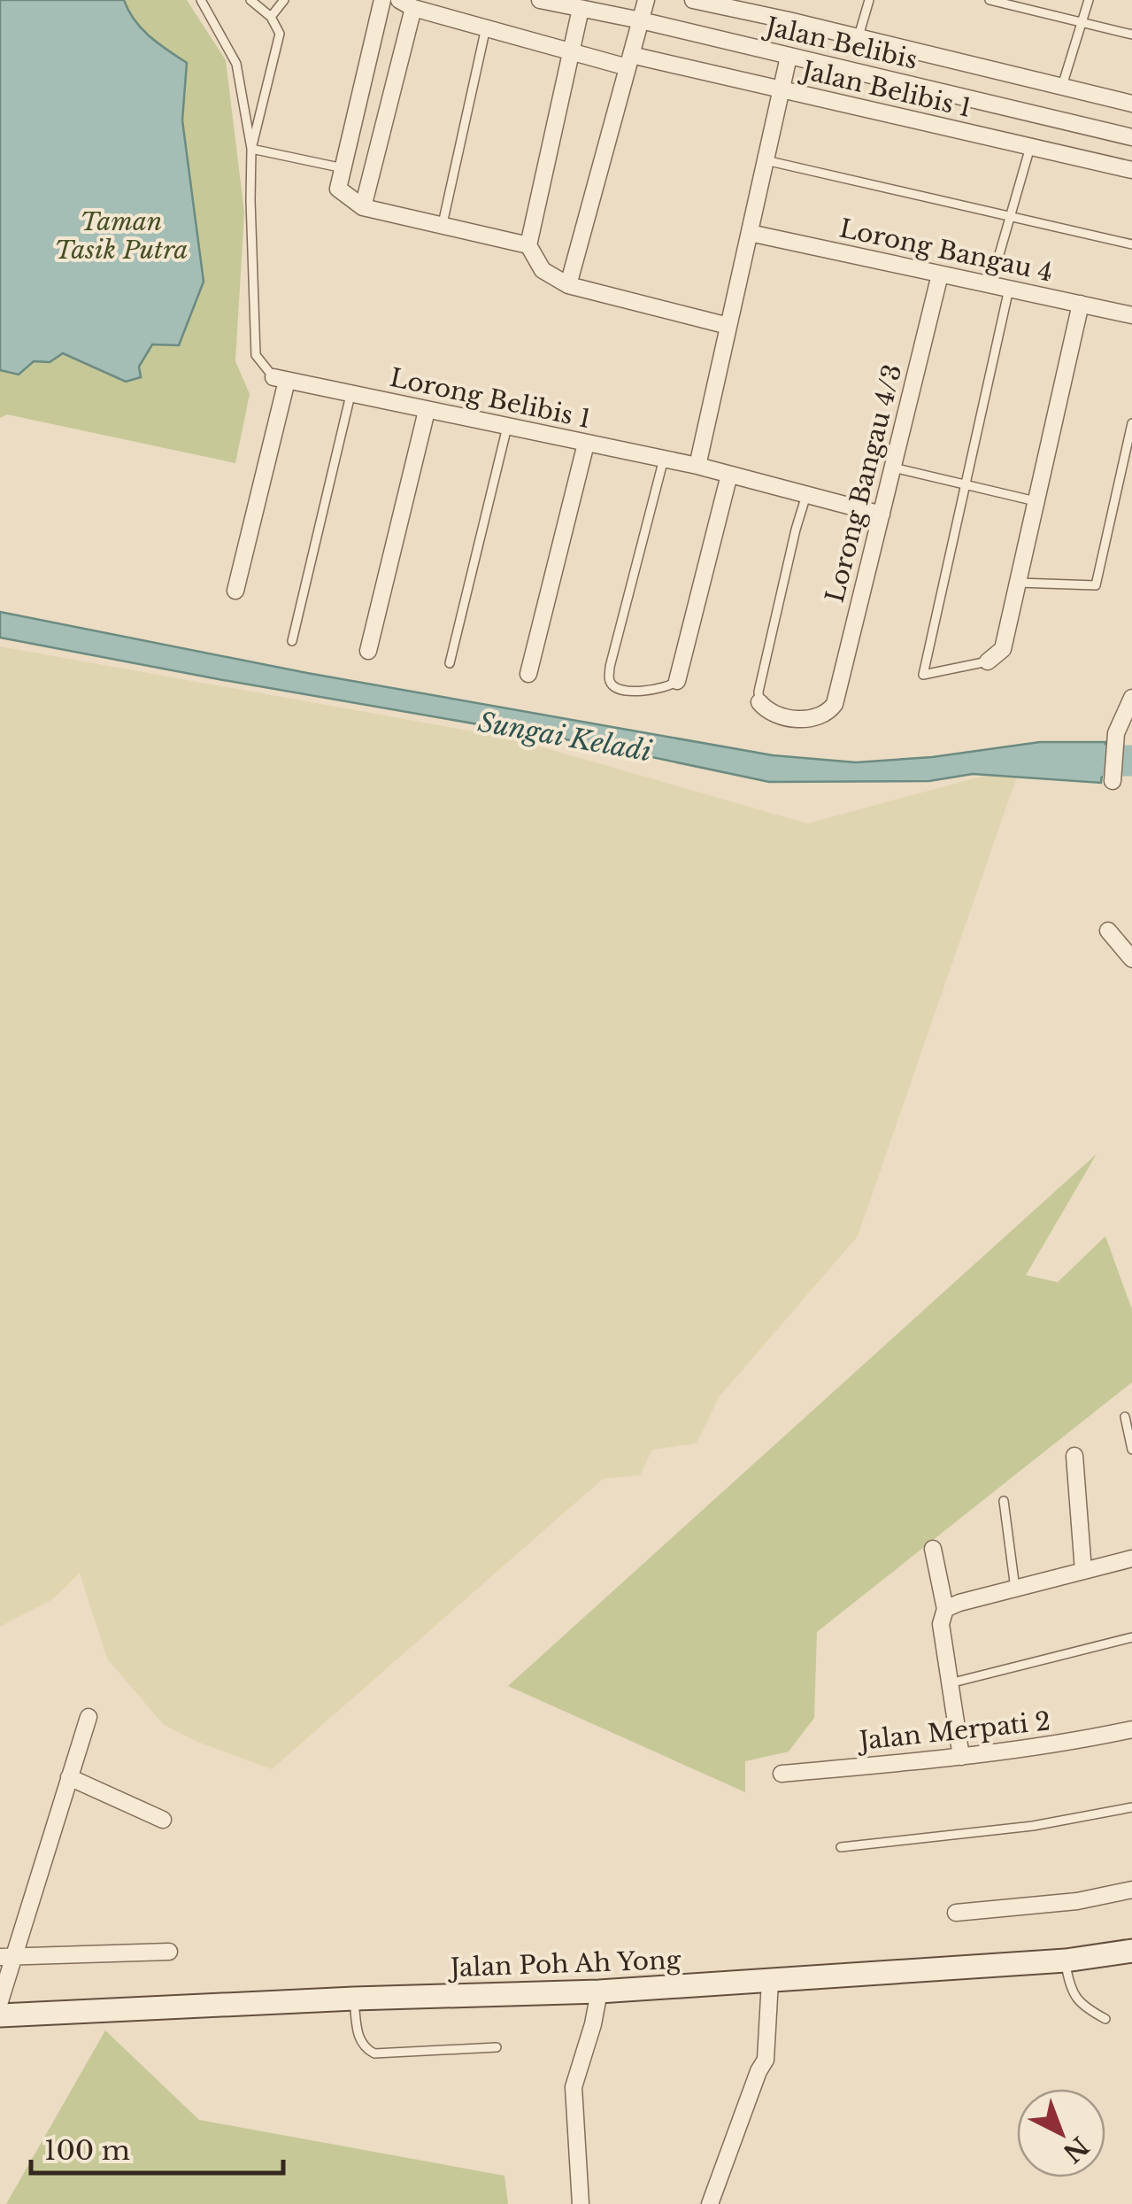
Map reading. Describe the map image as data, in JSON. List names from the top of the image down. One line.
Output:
{"streets":{"main road":["Jalan Poh Ah Yong"],"street":["Jalan Belibis","Jalan Belibis 1","Lorong Bangau 4","Lorong Belibis 1","Lorong Bangau 4/3","Jalan Merpati 2"]},"crossings":[["Lorong Bangau 4","Lorong Bangau 4/3"],["Lorong Belibis 1","Lorong Bangau 4/3"]],"water":["Sungai Keladi"],"parks":["Taman Tasik Putra"],"scale_bar":"100 m","north":"bottom right"}
